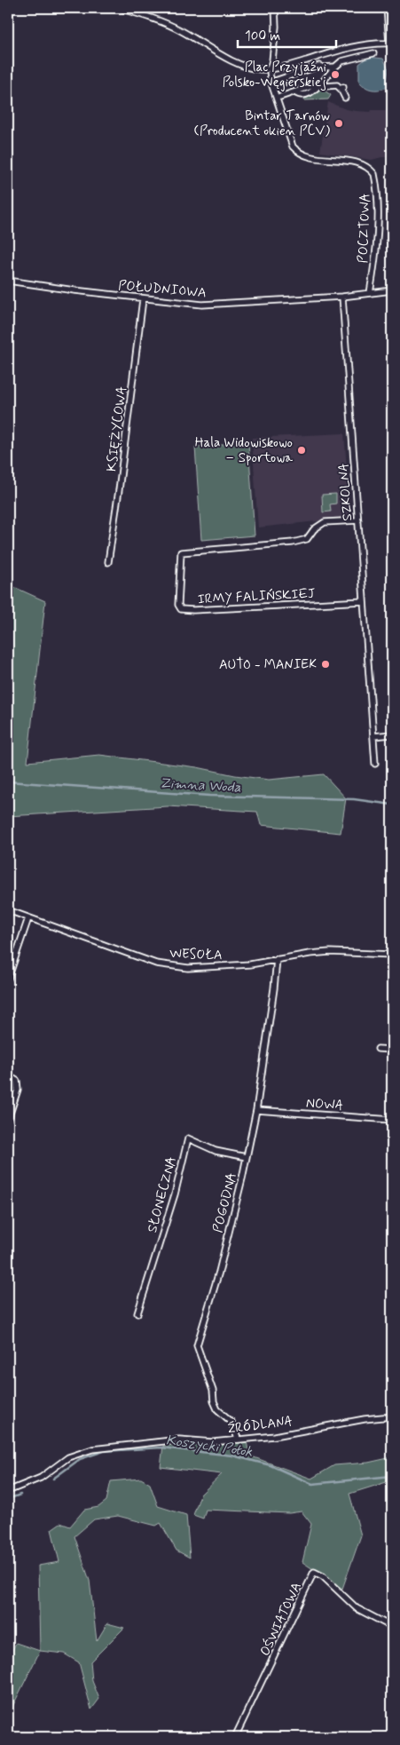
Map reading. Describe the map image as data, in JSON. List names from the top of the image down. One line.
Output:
{"streets":{"street":["POCZTOWA","POŁUDNIOWA","KSIĘŻYCOWA","SZKOLNA","IRMY FALIŃSKIEJ","WESOŁA","NOWA","SŁONECZNA","POGODNA","ŹRÓDLANA","OŚWIATOWA"]},"crossings":[["POŁUDNIOWA","KSIĘŻYCOWA"],["POŁUDNIOWA","SZKOLNA"],["SZKOLNA","IRMY FALIŃSKIEJ"],["WESOŁA","POGODNA"],["NOWA","POGODNA"],["SŁONECZNA","POGODNA"],["POGODNA","ŹRÓDLANA"]],"water":["Zimna Woda","Koszycki Potok"],"places":["Plac Przyjaźni Polsko-Węgierskiej","Bintar Tarnów (Producent okien PCV)","Hala Widowiskowo – Sportowa","AUTO - MANIEK"],"scale_bar":"100 m"}
